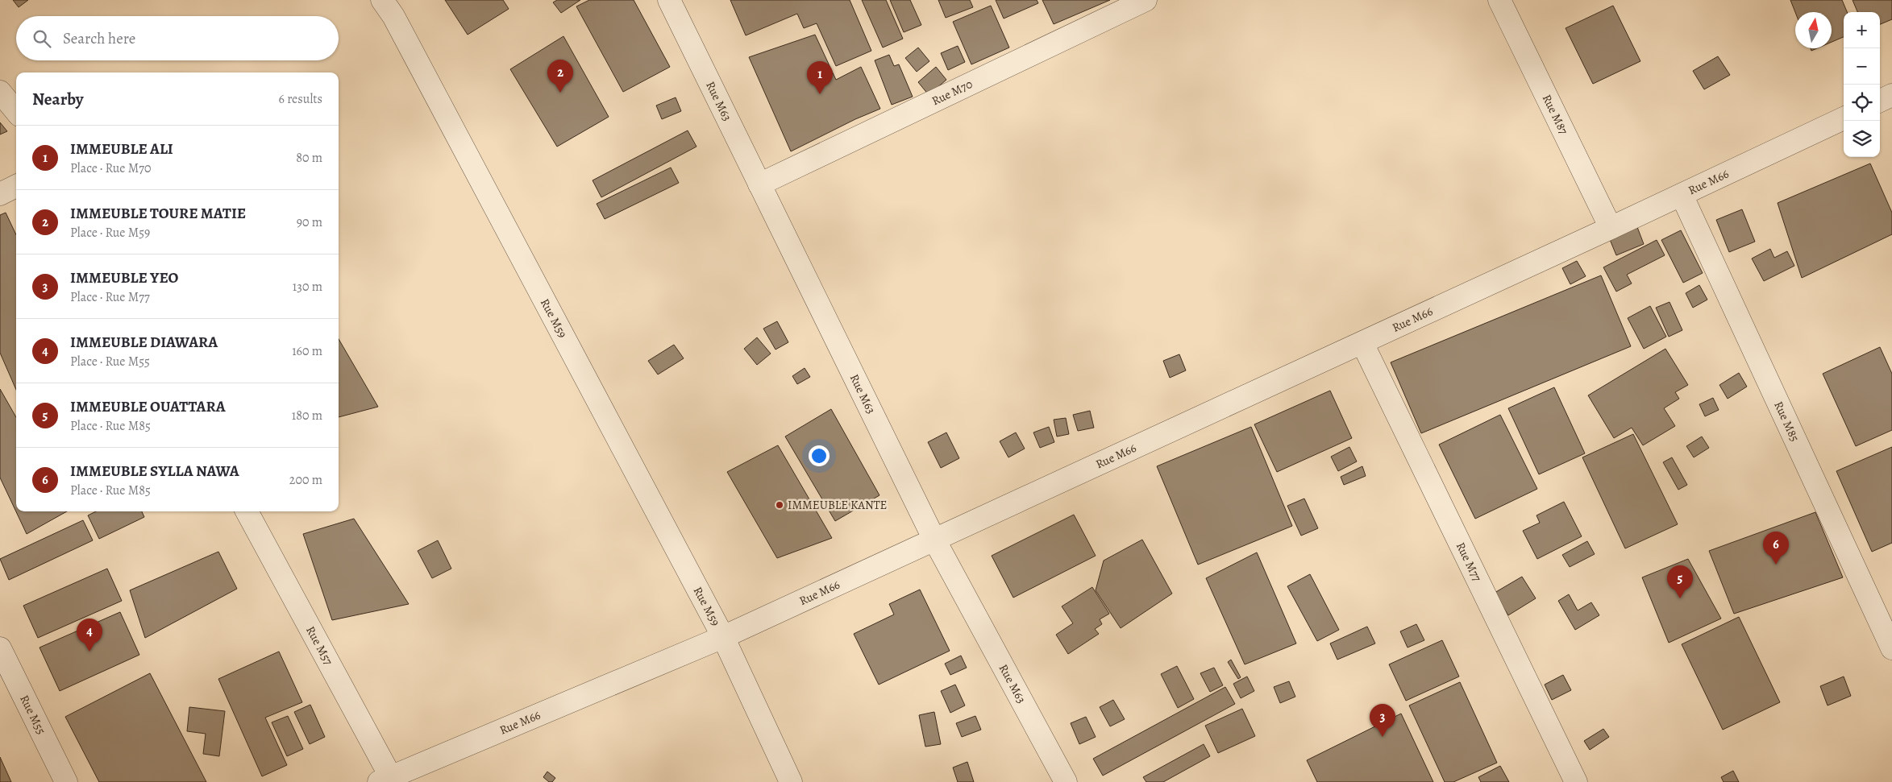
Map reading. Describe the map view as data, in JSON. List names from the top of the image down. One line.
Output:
{"streets":{"street":["Rue M70","Rue M63","Rue M87","Rue M66","Rue M59","Rue M85","Rue M77","Rue M57","Rue M55"]},"crossings":[["Rue M70","Rue M63"],["Rue M63","Rue M66"],["Rue M87","Rue M66"],["Rue M66","Rue M59"],["Rue M66","Rue M85"],["Rue M66","Rue M77"],["Rue M66","Rue M57"]],"places":["IMMEUBLE KANTE"],"north":"top","page":{"map_buttons":["+","−"],"search":"Search here","pins":["2","1","6","5","4","3"],"heading":["Nearby","6 results"],"list":[{"mark":"1","name":"IMMEUBLE ALI","note":"Place · Rue M70","value":"80 m"},{"mark":"2","name":"IMMEUBLE TOURE MATIE","note":"Place · Rue M59","value":"90 m"},{"mark":"3","name":"IMMEUBLE YEO","note":"Place · Rue M77","value":"130 m"},{"mark":"4","name":"IMMEUBLE DIAWARA","note":"Place · Rue M55","value":"160 m"},{"mark":"5","name":"IMMEUBLE OUATTARA","note":"Place · Rue M85","value":"180 m"},{"mark":"6","name":"IMMEUBLE SYLLA NAWA","note":"Place · Rue M85","value":"200 m"}]}}
